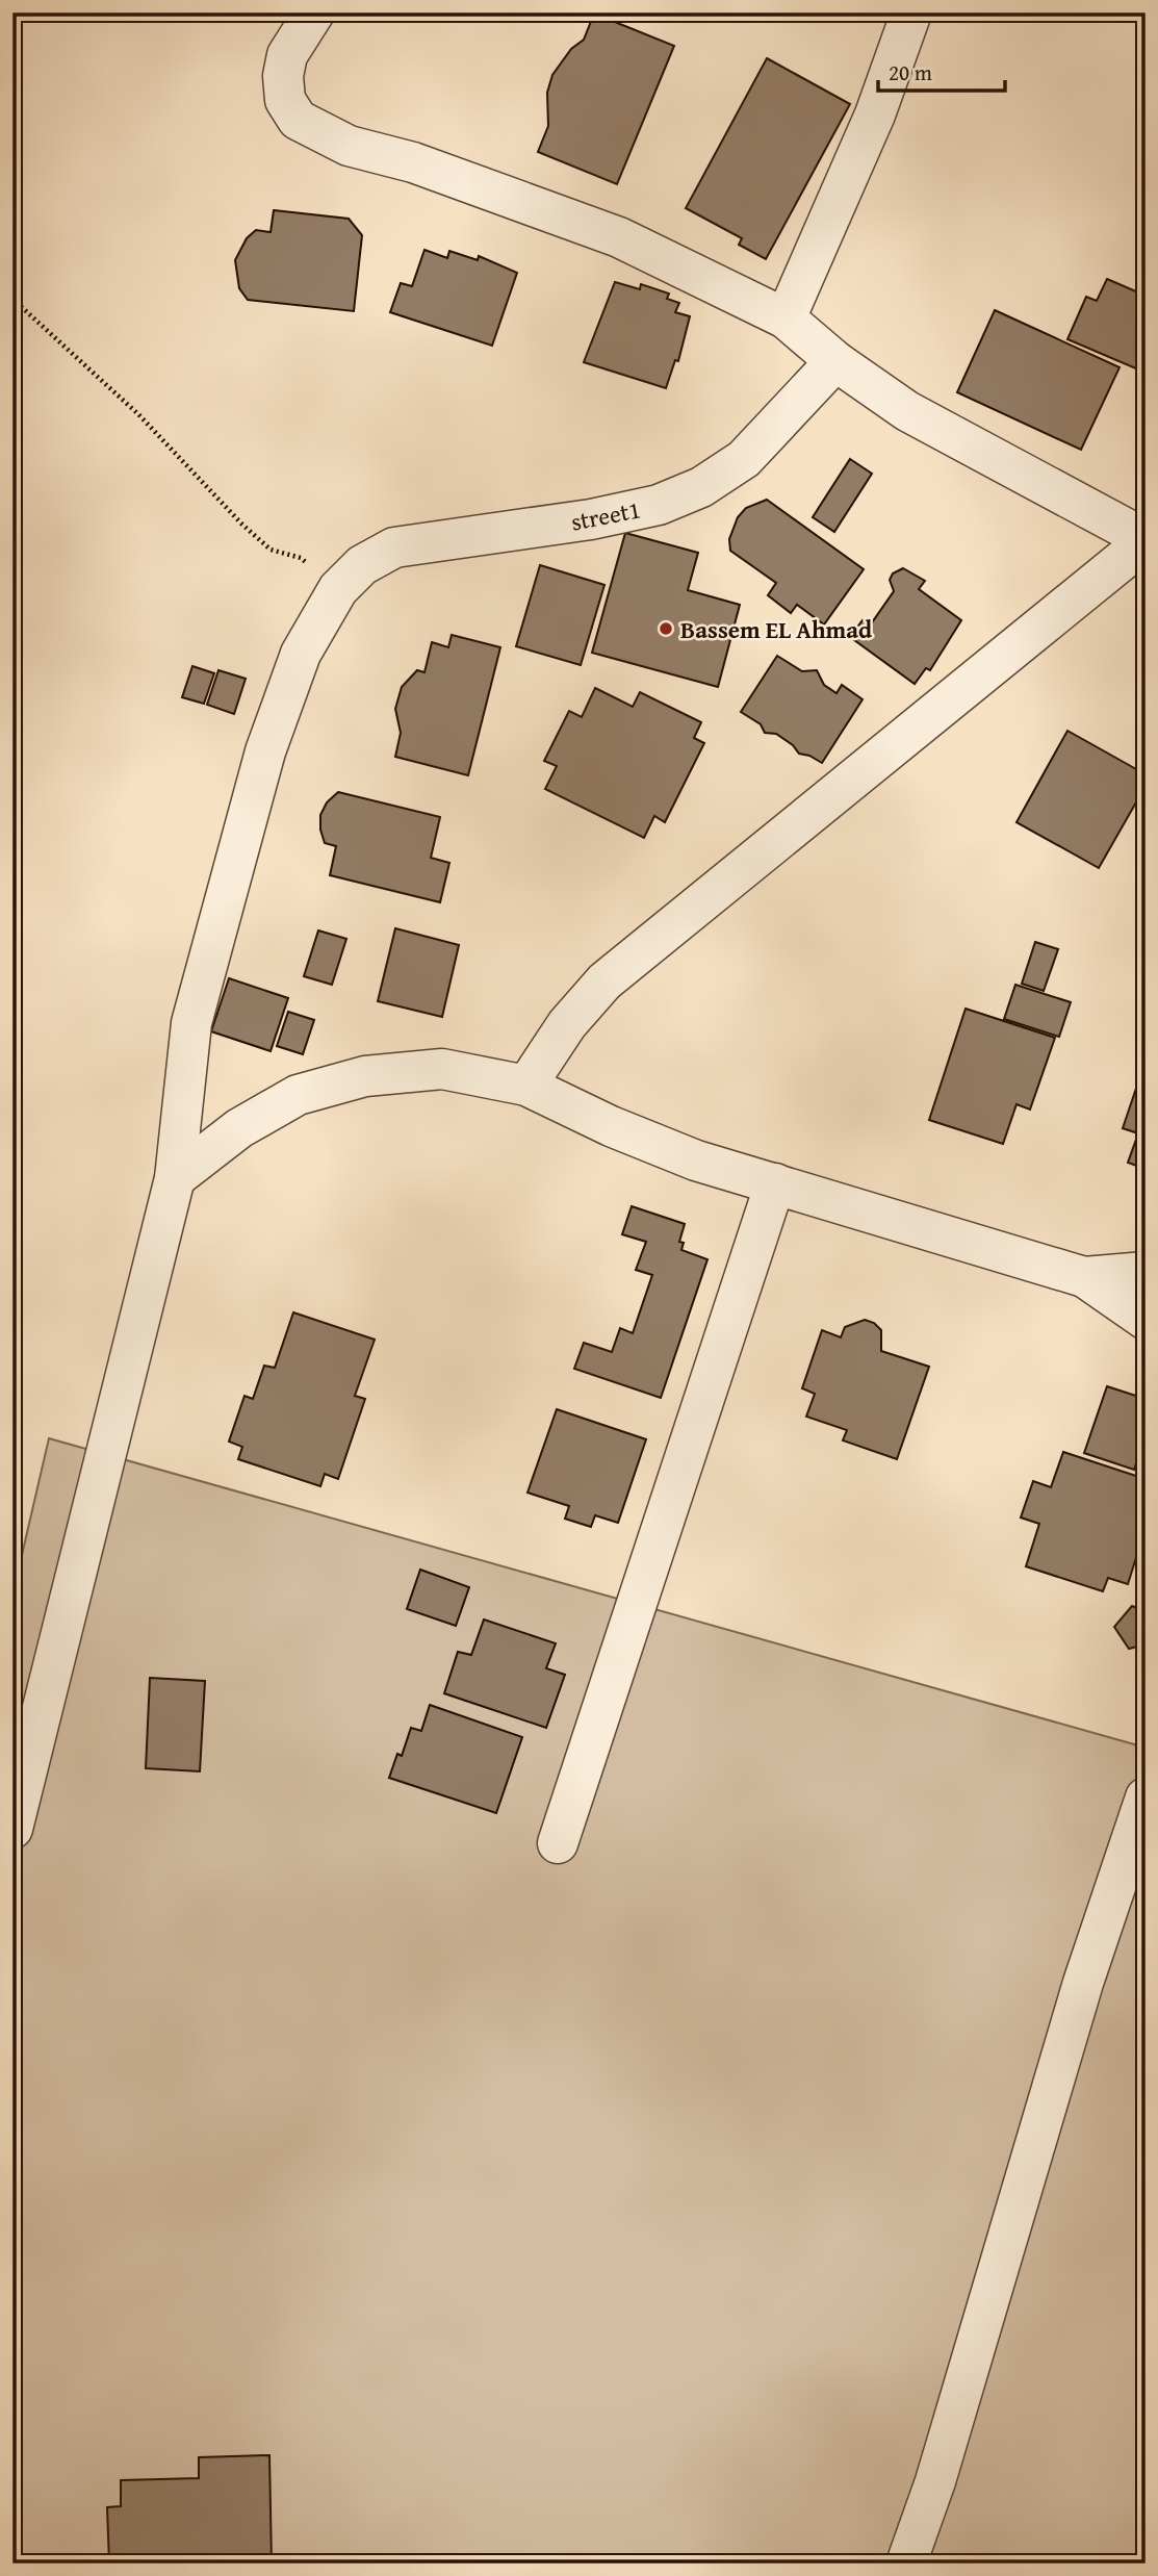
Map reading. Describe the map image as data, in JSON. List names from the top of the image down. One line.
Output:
{"streets":{"street":["street1"]},"places":["Bassem EL Ahmad"],"scale_bar":"20 m"}
